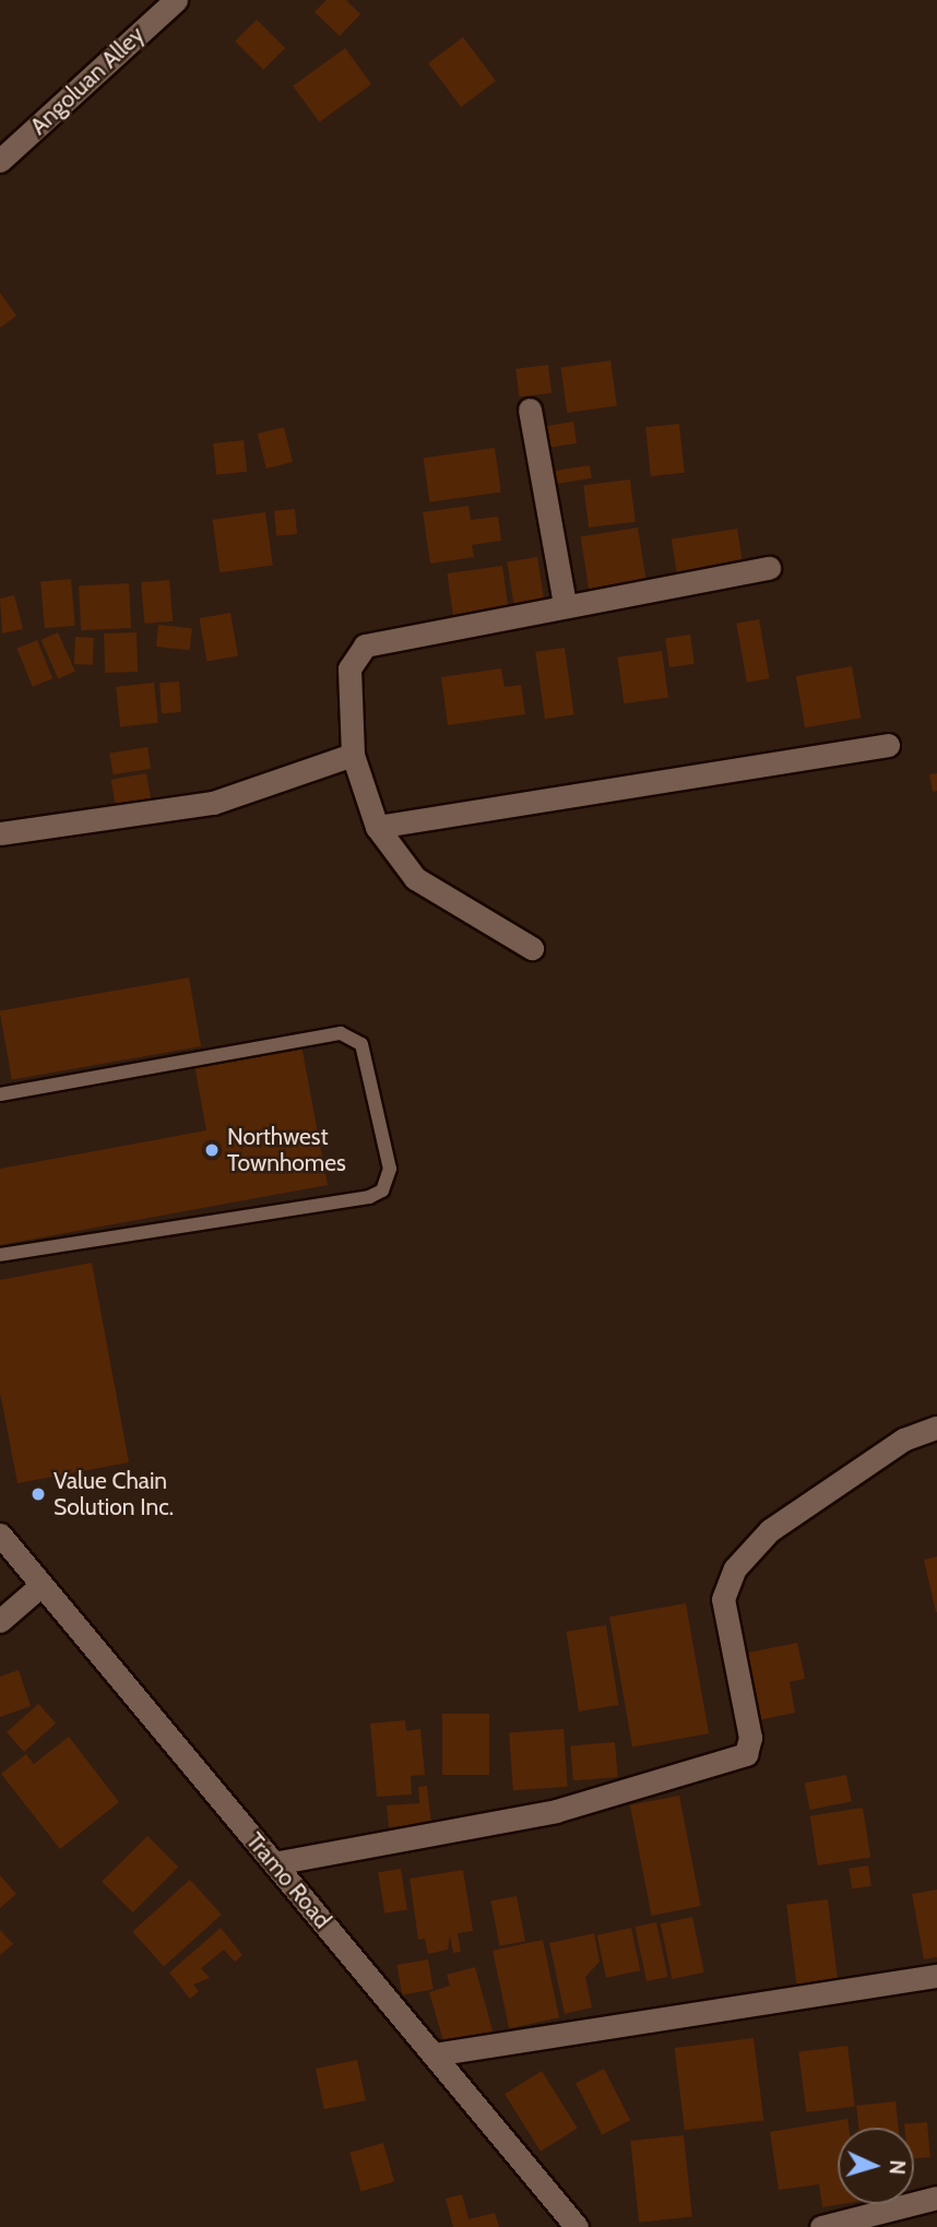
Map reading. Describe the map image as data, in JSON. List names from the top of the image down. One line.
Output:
{"streets":{"street":["Angoluan Alley","Tramo Road"]},"places":["Northwest Townhomes","Value Chain Solution Inc."],"north":"right"}
